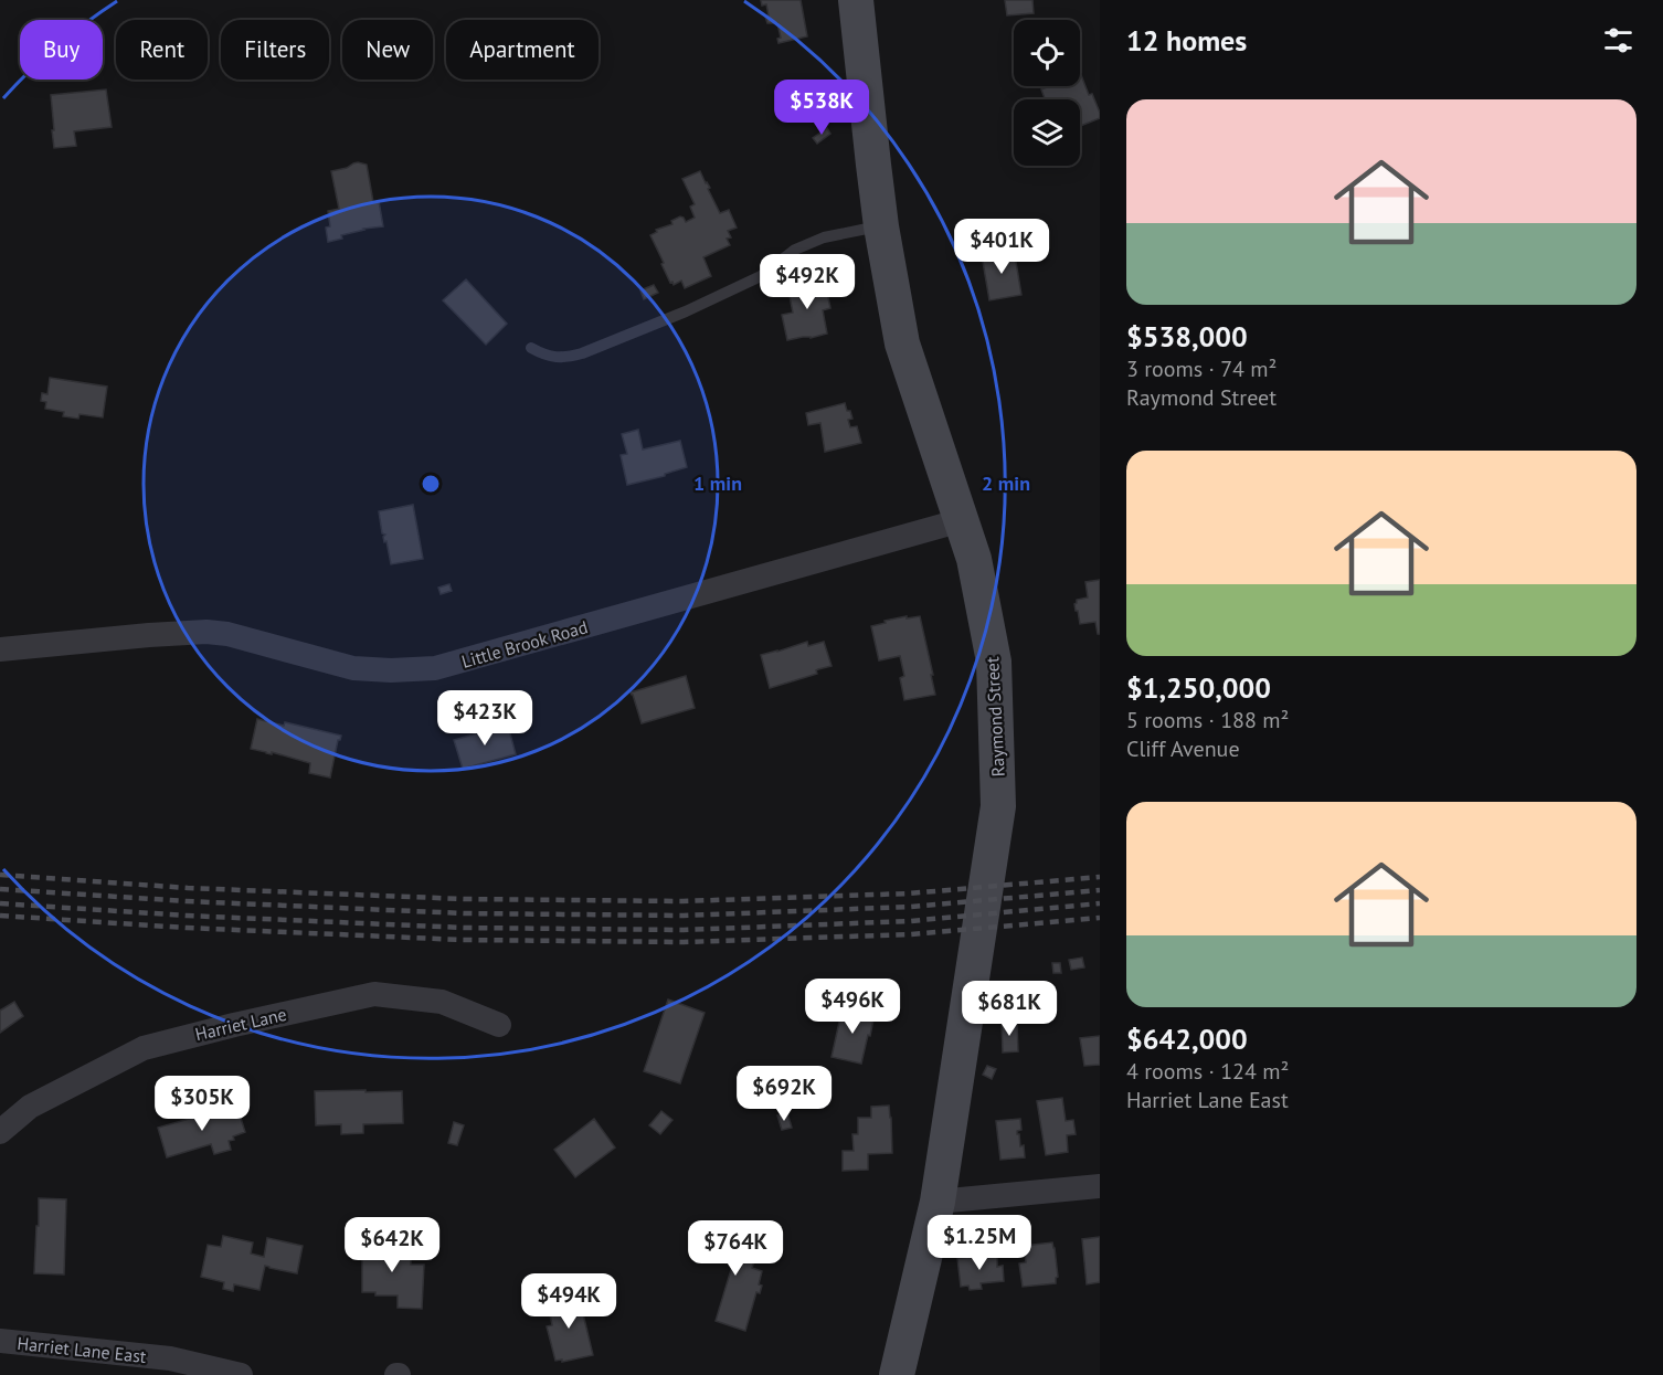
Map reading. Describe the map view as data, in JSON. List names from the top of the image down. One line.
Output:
{"streets":{"street":["Little Brook Road","Raymond Street","Harriet Lane","Harriet Lane East"]},"crossings":[["Little Brook Road","Raymond Street"]],"page":{"heading":"12 homes","chip":["Buy","Rent","Filters","New","Apartment"],"price":["$538K","$401K","$492K","$423K","$496K","$681K","$692K","$305K","$1.25M","$642K","$764K","$494K"],"list":[{"name":"$538,000","note":"3 rooms · 74 m² · Raymond Street"},{"name":"$1,250,000","note":"5 rooms · 188 m² · Cliff Avenue"},{"name":"$642,000","note":"4 rooms · 124 m² · Harriet Lane East"}]},"rings":["1 min","2 min"]}
